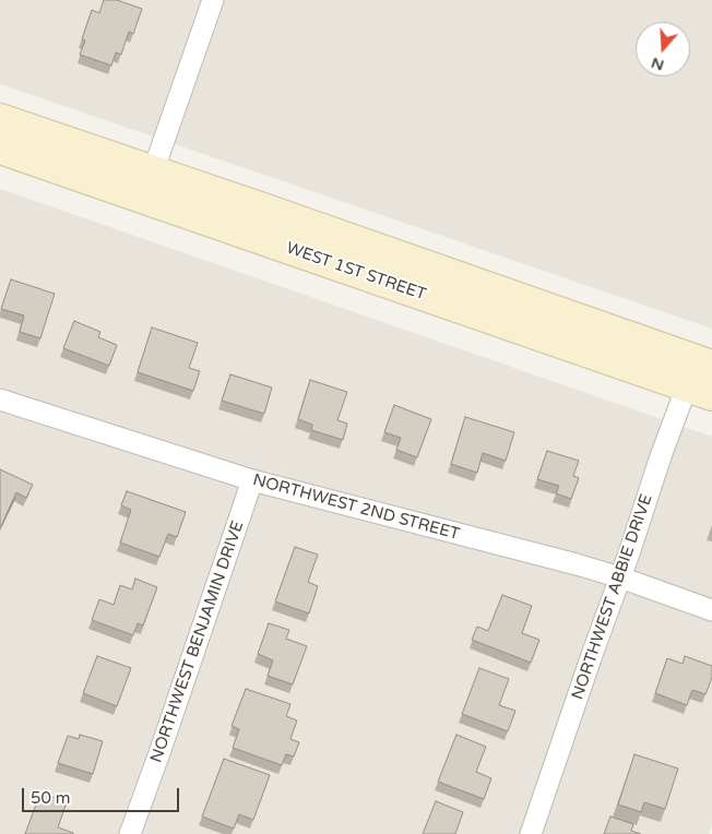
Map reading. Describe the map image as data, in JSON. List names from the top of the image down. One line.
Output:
{"streets":{"main road":["WEST 1ST STREET"],"street":["NORTHWEST 2ND STREET","NORTHWEST ABBIE DRIVE","NORTHWEST BENJAMIN DRIVE"]},"crossings":[["WEST 1ST STREET","NORTHWEST ABBIE DRIVE"],["NORTHWEST 2ND STREET","NORTHWEST ABBIE DRIVE"],["NORTHWEST 2ND STREET","NORTHWEST BENJAMIN DRIVE"]],"scale_bar":"50 m","north":"bottom"}
